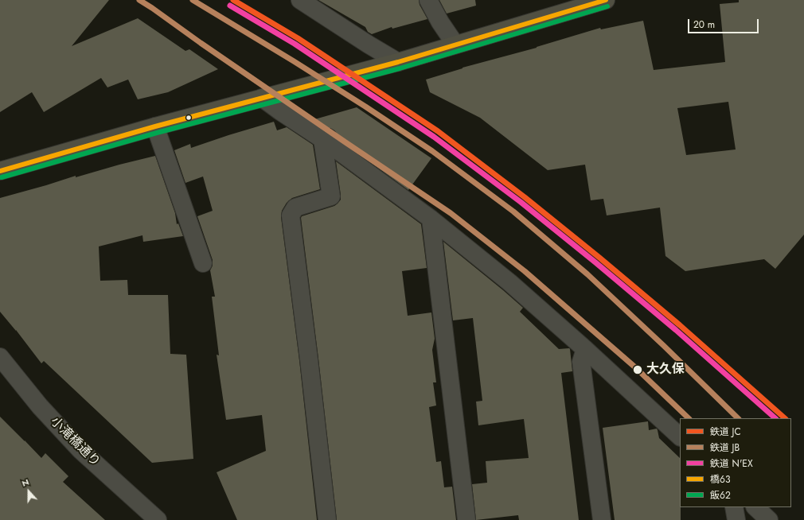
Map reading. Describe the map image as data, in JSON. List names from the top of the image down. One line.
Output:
{"streets":{"street":["小滝橋通り"]},"places":["大久保"],"lines":["rail line JC","rail line JB","transit line 橋63","rail line N'EX","transit line 飯62"],"legend":["鉄道 JC","鉄道 JB","鉄道 N'EX","橋63","飯62"],"scale_bar":"20 m","north":"top"}
